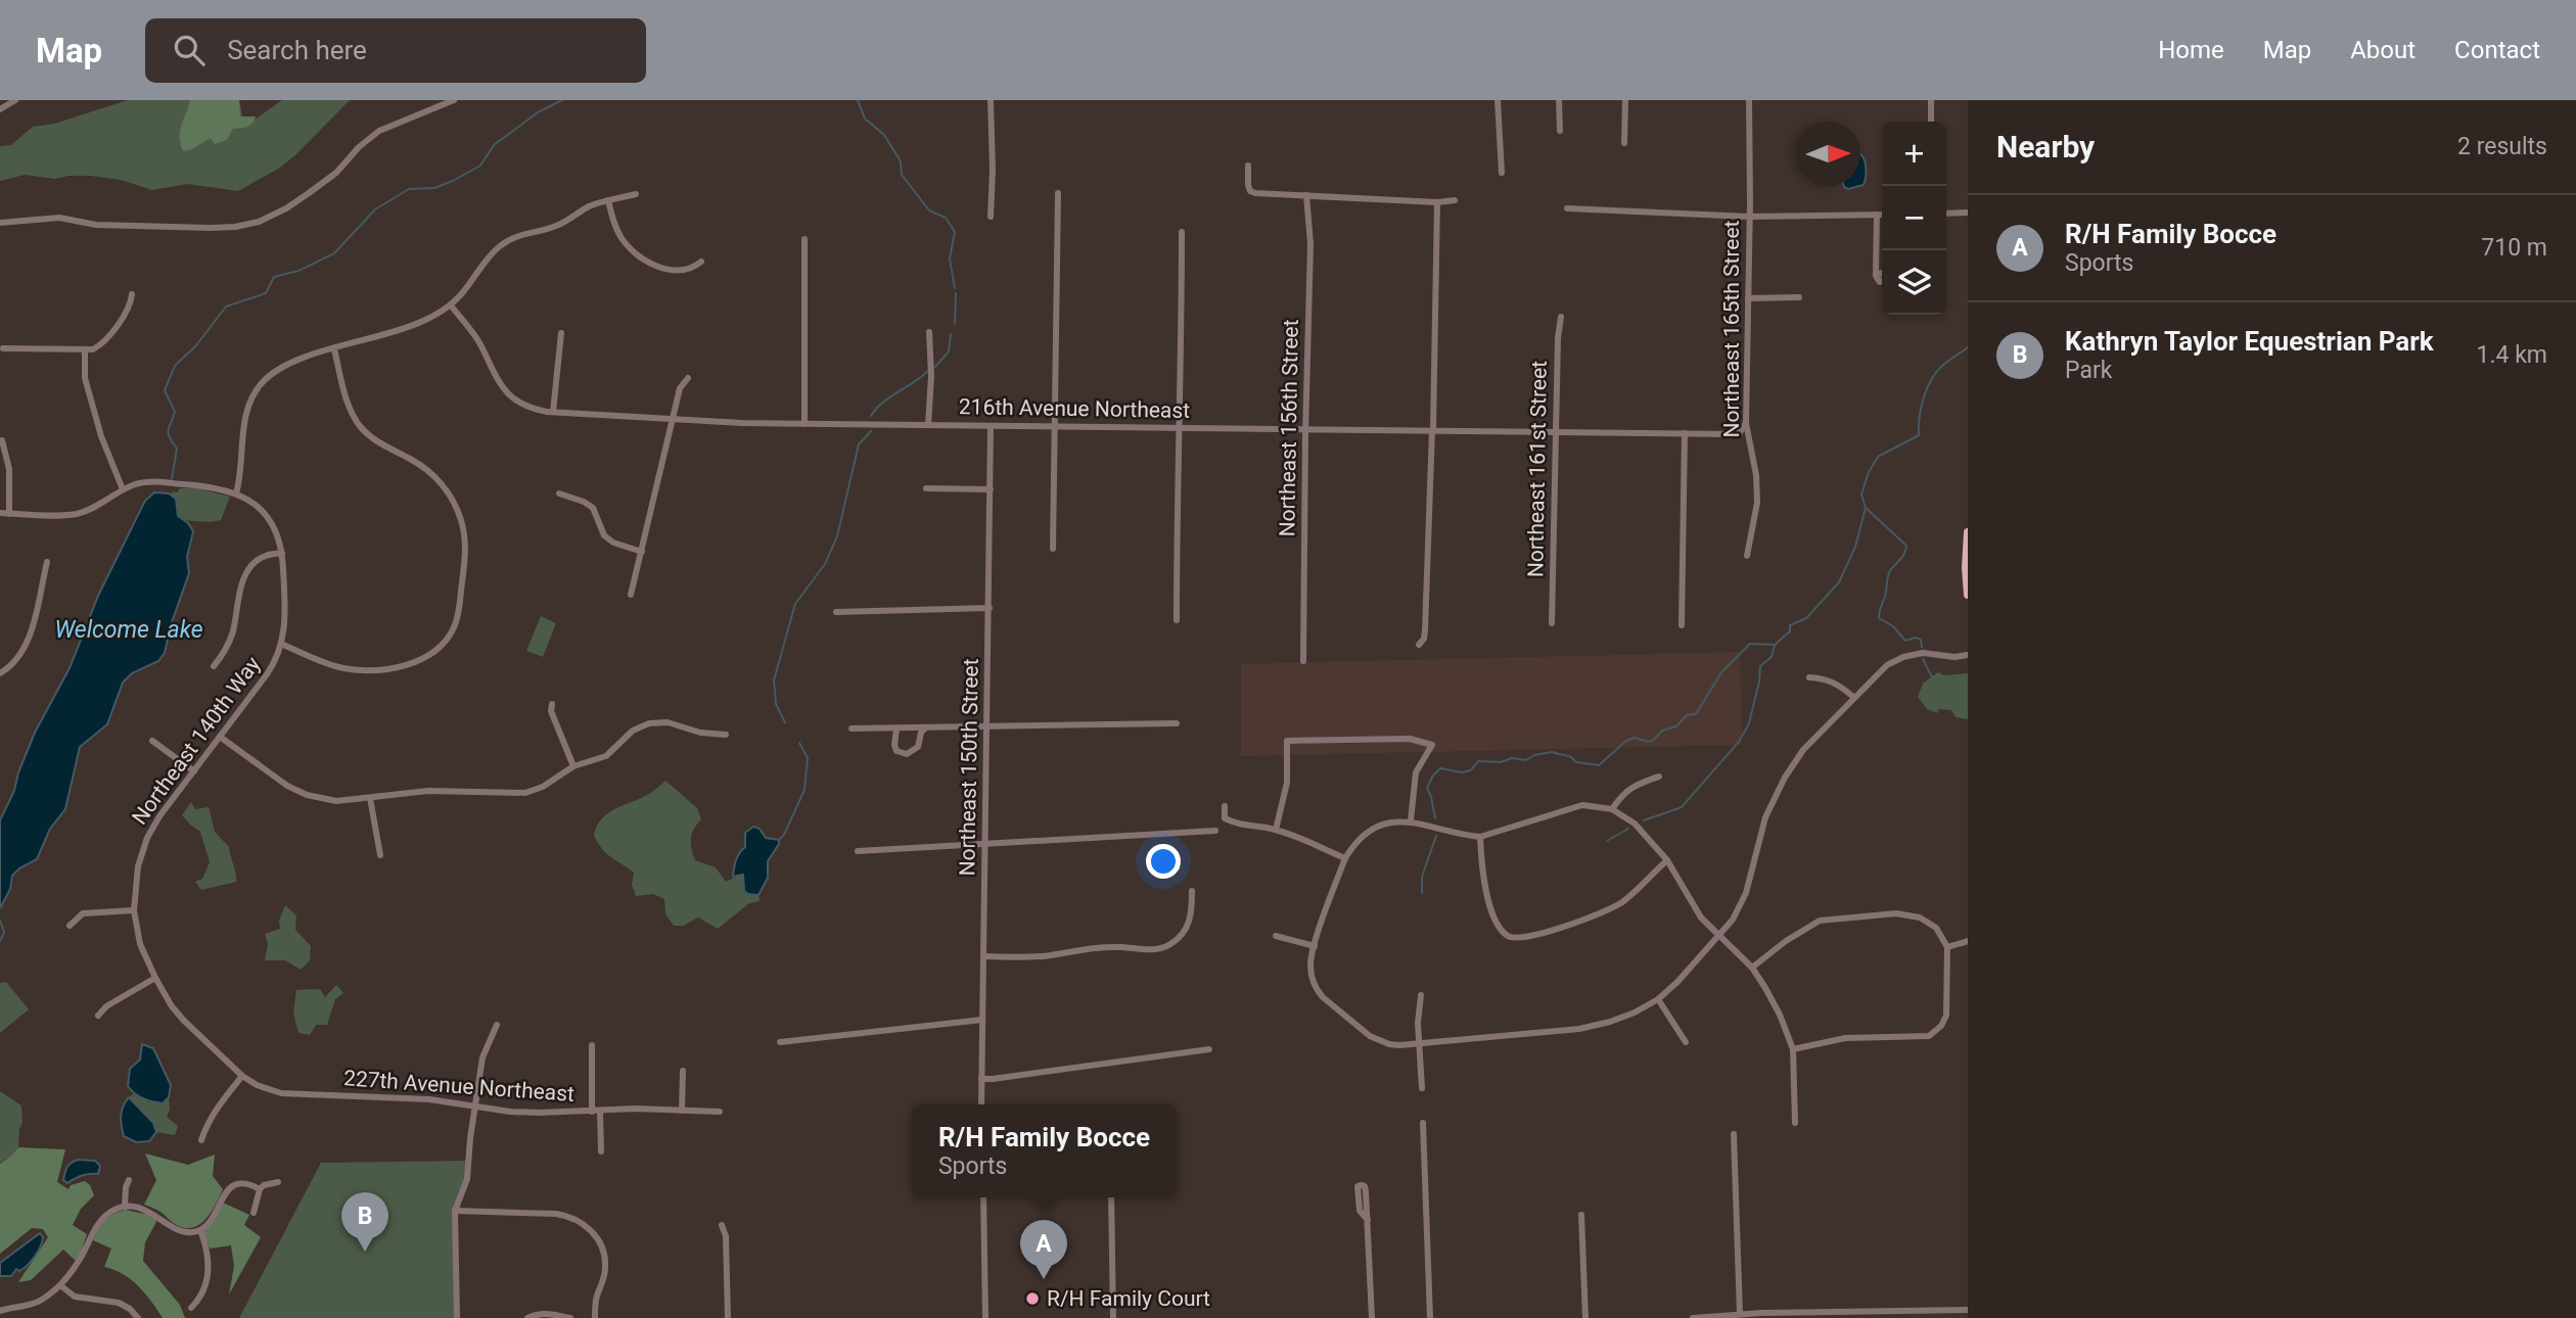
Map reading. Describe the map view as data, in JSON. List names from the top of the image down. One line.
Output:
{"streets":{"street":["Northeast 165th Street","216th Avenue Northeast","Northeast 156th Street","Northeast 161st Street","Northeast 140th Way","Northeast 150th Street","227th Avenue Northeast"]},"crossings":[["Northeast 165th Street","216th Avenue Northeast"],["216th Avenue Northeast","Northeast 156th Street"],["216th Avenue Northeast","Northeast 161st Street"],["216th Avenue Northeast","Northeast 150th Street"],["Northeast 140th Way","227th Avenue Northeast"]],"water":["Welcome Lake"],"places":["R/H Family Court"],"north":"right","page":{"header":"Map","search":"Search here","nav":["Home","Map","About","Contact"],"heading":["Nearby","2 results"],"map_buttons":["+","−"],"list":[{"mark":"A","name":"R/H Family Bocce","note":"Sports","value":"710 m"},{"mark":"B","name":"Kathryn Taylor Equestrian Park","note":"Park","value":"1.4 km"}],"popup":["R/H Family Bocce","Sports"],"pins":["B","A"]}}
